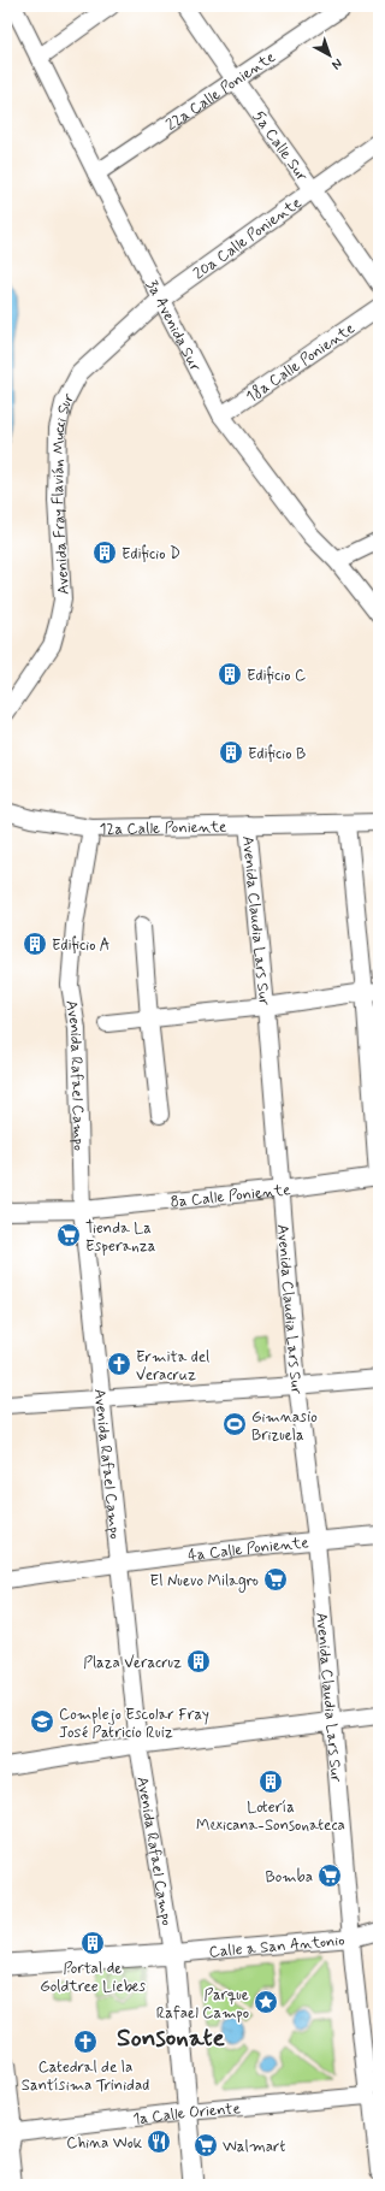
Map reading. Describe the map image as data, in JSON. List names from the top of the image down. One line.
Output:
{"streets":{"street":["22a Calle Poniente","5a Calle Sur","20a Calle Poniente","3a Avenida Sur","18a Calle Poniente","Avenida Fray Flavián Mucci Sur","12a Calle Poniente","Avenida Claudia Lars Sur","Avenida Rafael Campo","8a Calle Poniente","4a Calle Poniente","Calle a San Antonio","1a Calle Oriente"]},"crossings":[["22a Calle Poniente","5a Calle Sur"],["22a Calle Poniente","3a Avenida Sur"],["5a Calle Sur","20a Calle Poniente"],["20a Calle Poniente","3a Avenida Sur"],["20a Calle Poniente","Avenida Fray Flavián Mucci Sur"],["3a Avenida Sur","18a Calle Poniente"],["3a Avenida Sur","Avenida Fray Flavián Mucci Sur"],["12a Calle Poniente","Avenida Claudia Lars Sur"],["12a Calle Poniente","Avenida Rafael Campo"],["Avenida Claudia Lars Sur","8a Calle Poniente"],["Avenida Claudia Lars Sur","4a Calle Poniente"],["Avenida Claudia Lars Sur","Calle a San Antonio"],["Avenida Claudia Lars Sur","1a Calle Oriente"],["Avenida Rafael Campo","8a Calle Poniente"],["Avenida Rafael Campo","4a Calle Poniente"],["Avenida Rafael Campo","Calle a San Antonio"]],"districts":["Sonsonate"],"places":{"building":["Edificio D","Edificio C","Edificio B","Edificio A","Plaza Veracruz","Lotería Mexicana-Sonsonateca","Portal de Goldtree Liebes"],"supermarket":["Tienda La Esperanza","El Nuevo Milagro","Bomba","Walmart"],"church":["Ermita del Veracruz","Catedral de la Santísima Trinidad"],"sports":["Gimnasio Brizuela"],"school or university":["Complejo Escolar Fray José Patricio Ruiz"],"place":["Parque Rafael Campo"],"restaurant":["China Wok"]},"north":"bottom right"}
